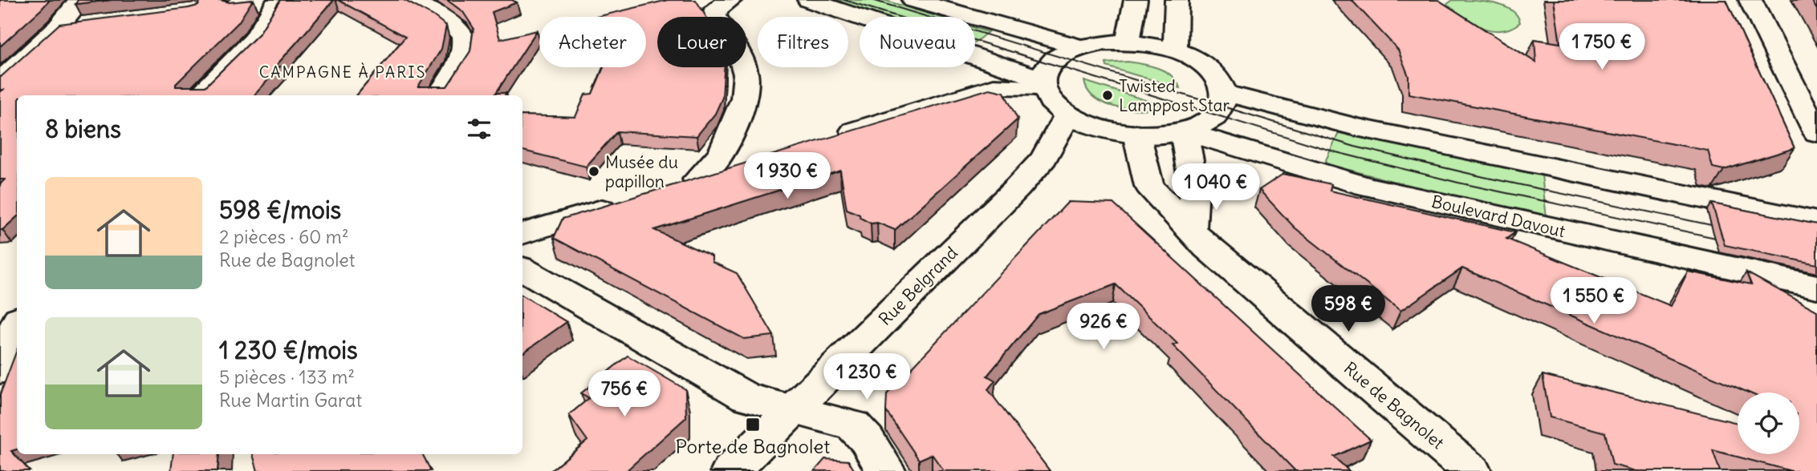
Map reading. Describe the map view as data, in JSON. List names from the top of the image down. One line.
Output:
{"streets":{"street":["Boulevard Davout","Rue Belgrand","Rue de Bagnolet"]},"districts":["CAMPAGNE À PARIS"],"places":{"other":["Twisted Lamppost Star","Musée du papillon"],"transit":["Porte de Bagnolet"]},"page":{"chip":["Acheter","Louer","Filtres","Nouveau"],"price":["1 750 €","1 930 €","1 040 €","1 550 €","598 €","926 €","1 230 €","756 €"],"heading":"8 biens","list":[{"name":"598 €/mois","note":"2 pièces · 60 m² · Rue de Bagnolet"},{"name":"1 230 €/mois","note":"5 pièces · 133 m² · Rue Martin Garat"}]}}
